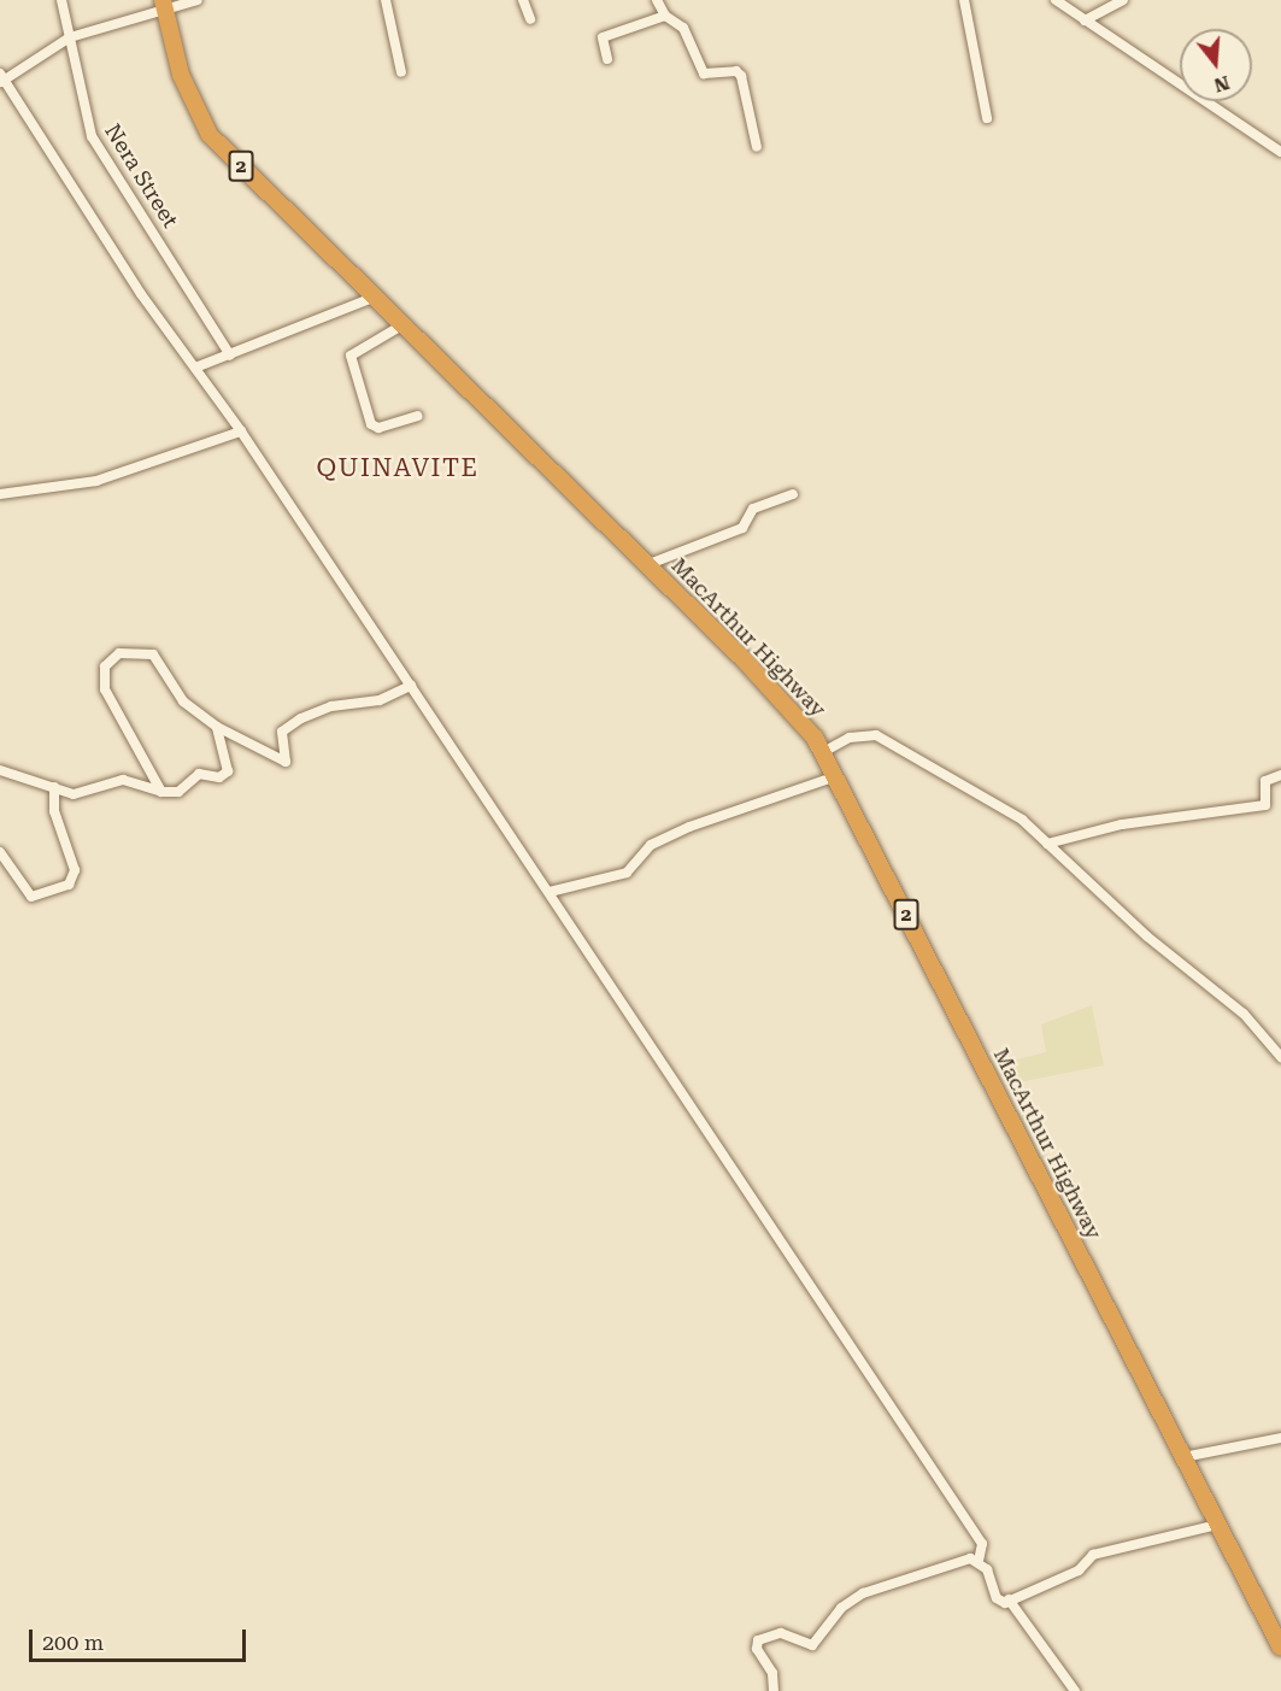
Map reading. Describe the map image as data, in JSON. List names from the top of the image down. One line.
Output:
{"streets":{"highway":["2","MacArthur Highway"],"street":["Nera Street"]},"districts":["QUINAVITE"],"scale_bar":"200 m","north":"bottom"}
